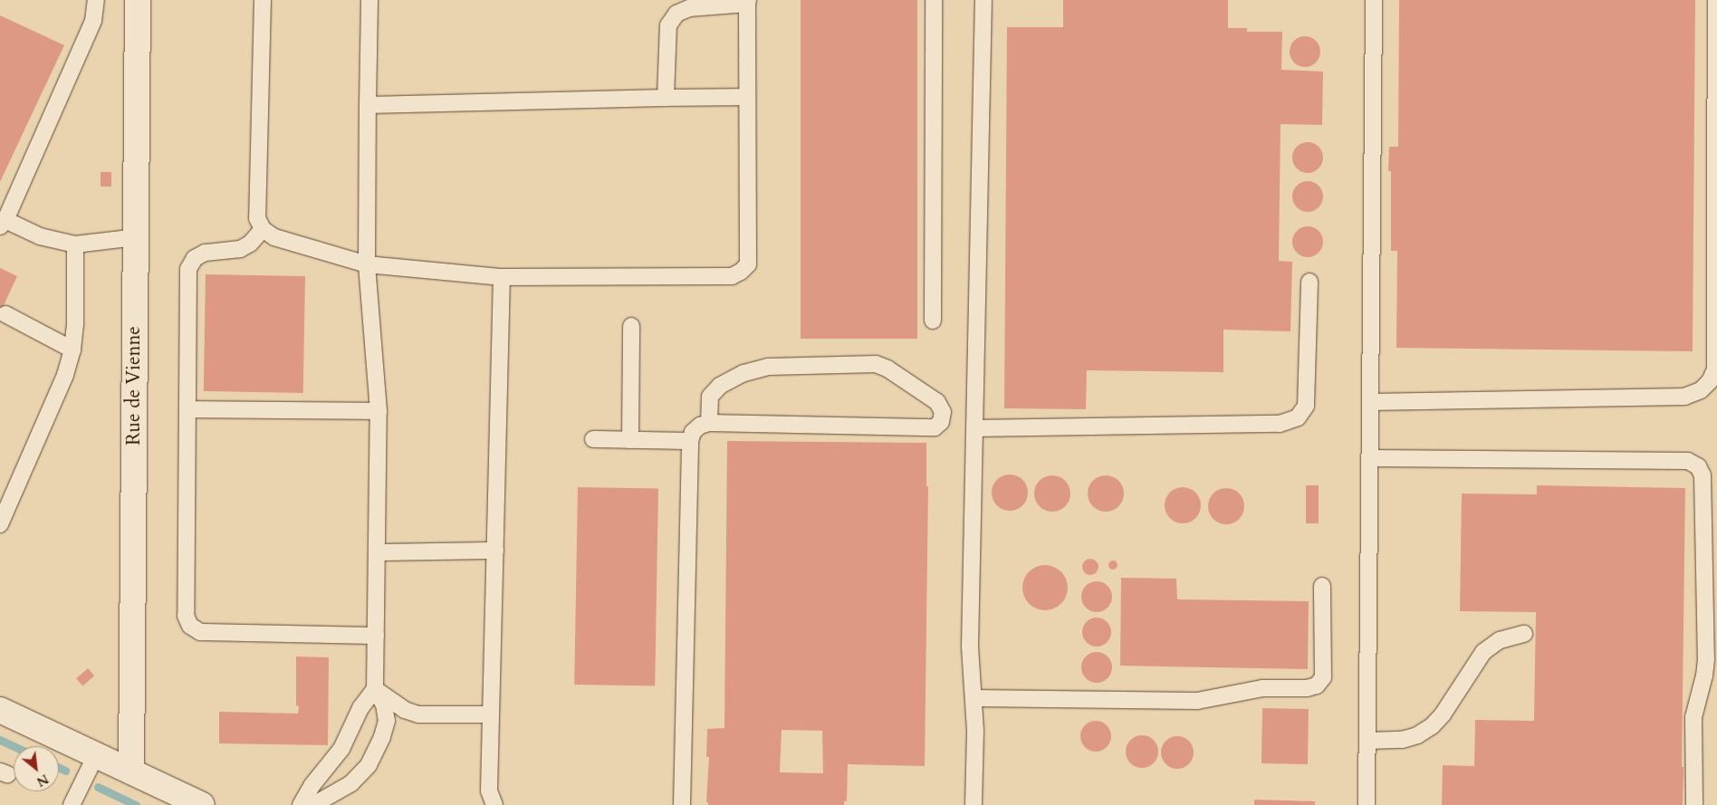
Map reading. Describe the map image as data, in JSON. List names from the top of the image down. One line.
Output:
{"streets":{"street":["Rue de Vienne"]},"north":"bottom right"}
